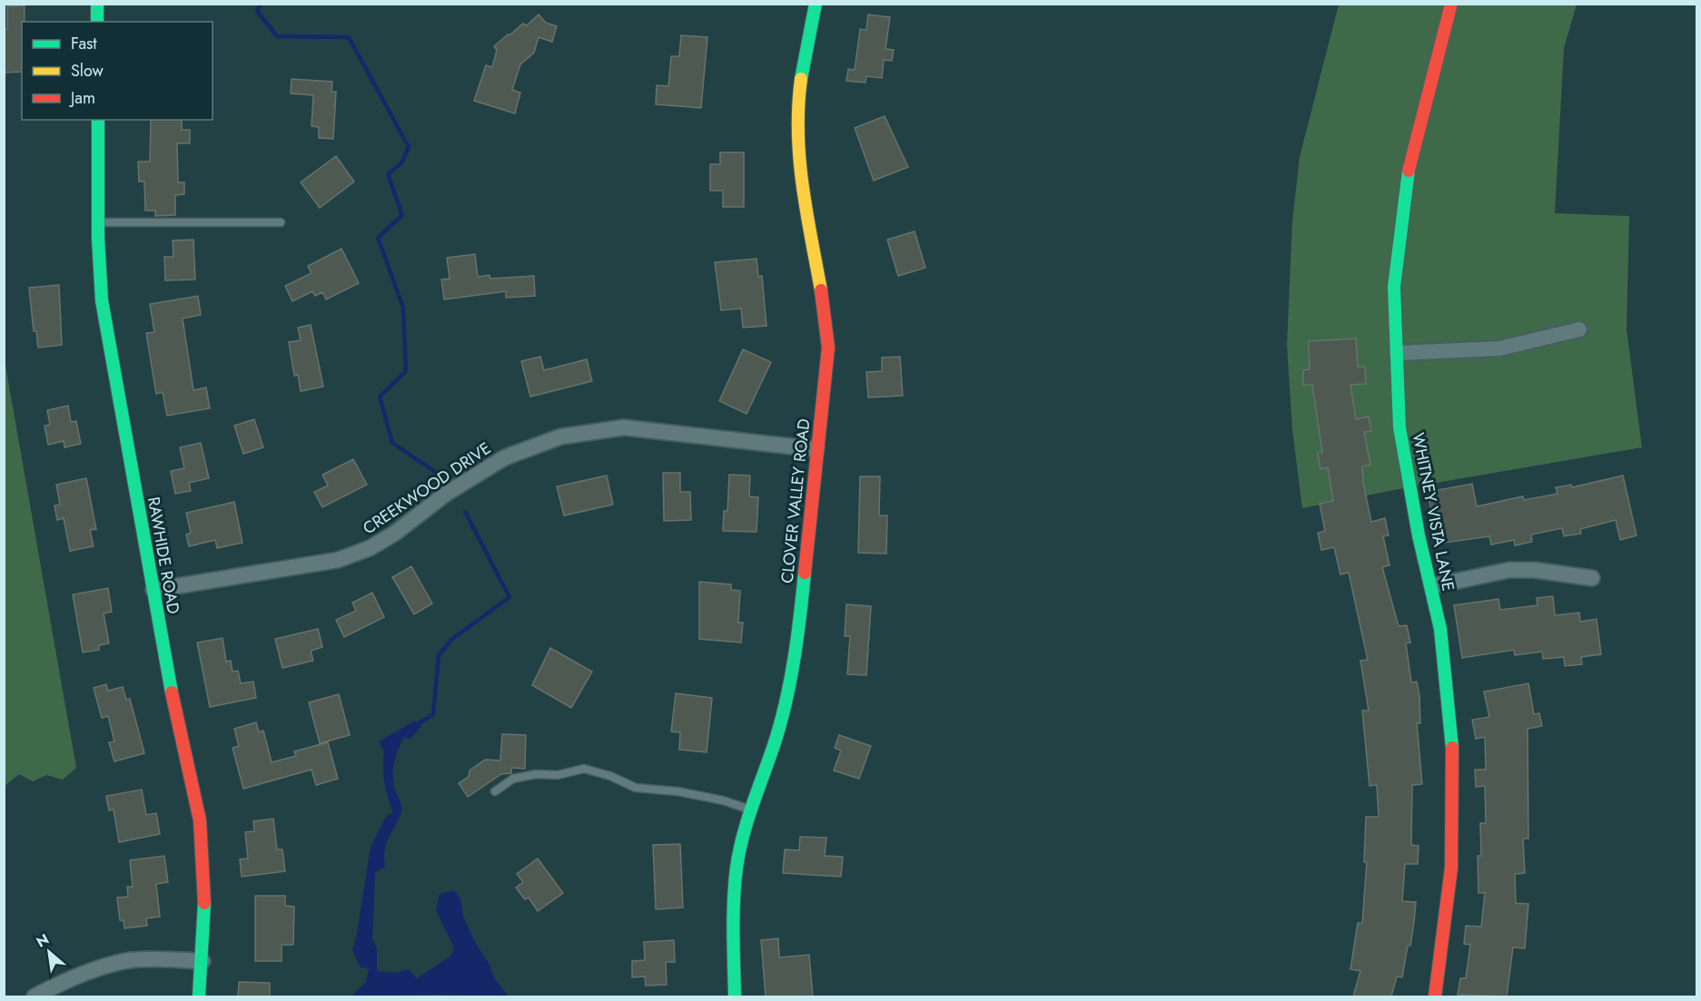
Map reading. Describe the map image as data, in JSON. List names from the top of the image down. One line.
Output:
{"streets":{"street":["CREEKWOOD DRIVE","CLOVER VALLEY ROAD","WHITNEY VISTA LANE","RAWHIDE ROAD"]},"crossings":[["CREEKWOOD DRIVE","CLOVER VALLEY ROAD"],["CREEKWOOD DRIVE","RAWHIDE ROAD"]],"legend":["Fast","Slow","Jam"],"north":"top left"}
